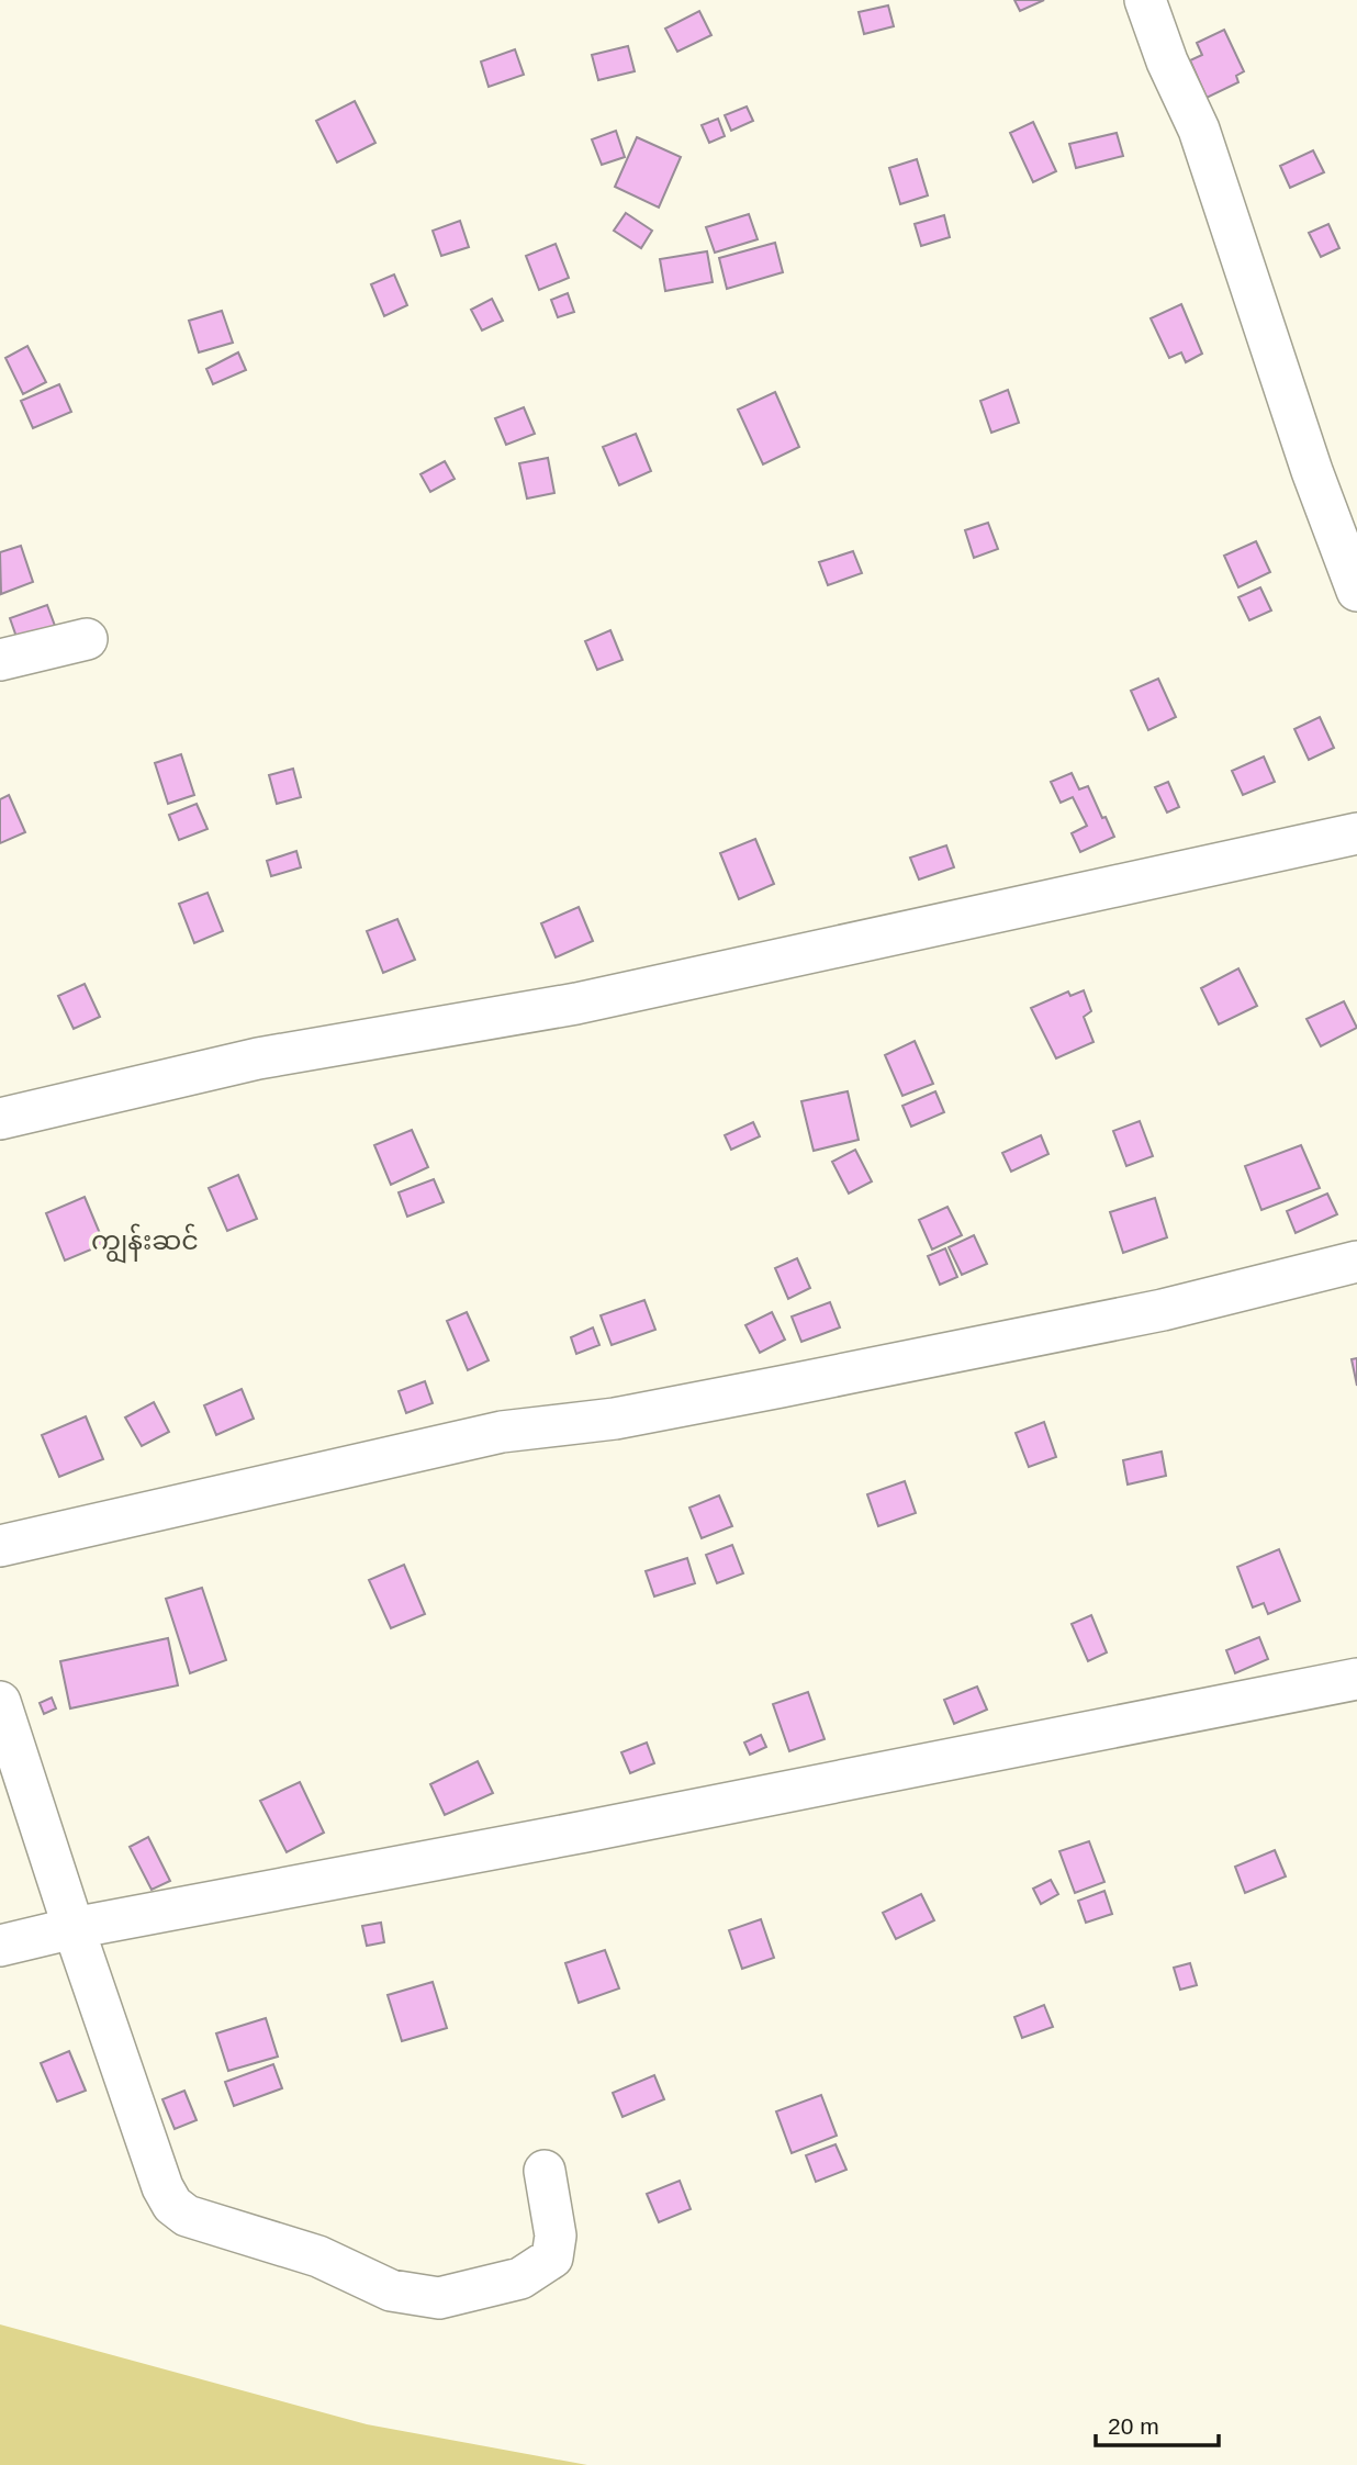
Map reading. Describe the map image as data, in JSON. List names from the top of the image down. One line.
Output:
{"districts":["ကျွန်းဆင်"],"scale_bar":"20 m"}
